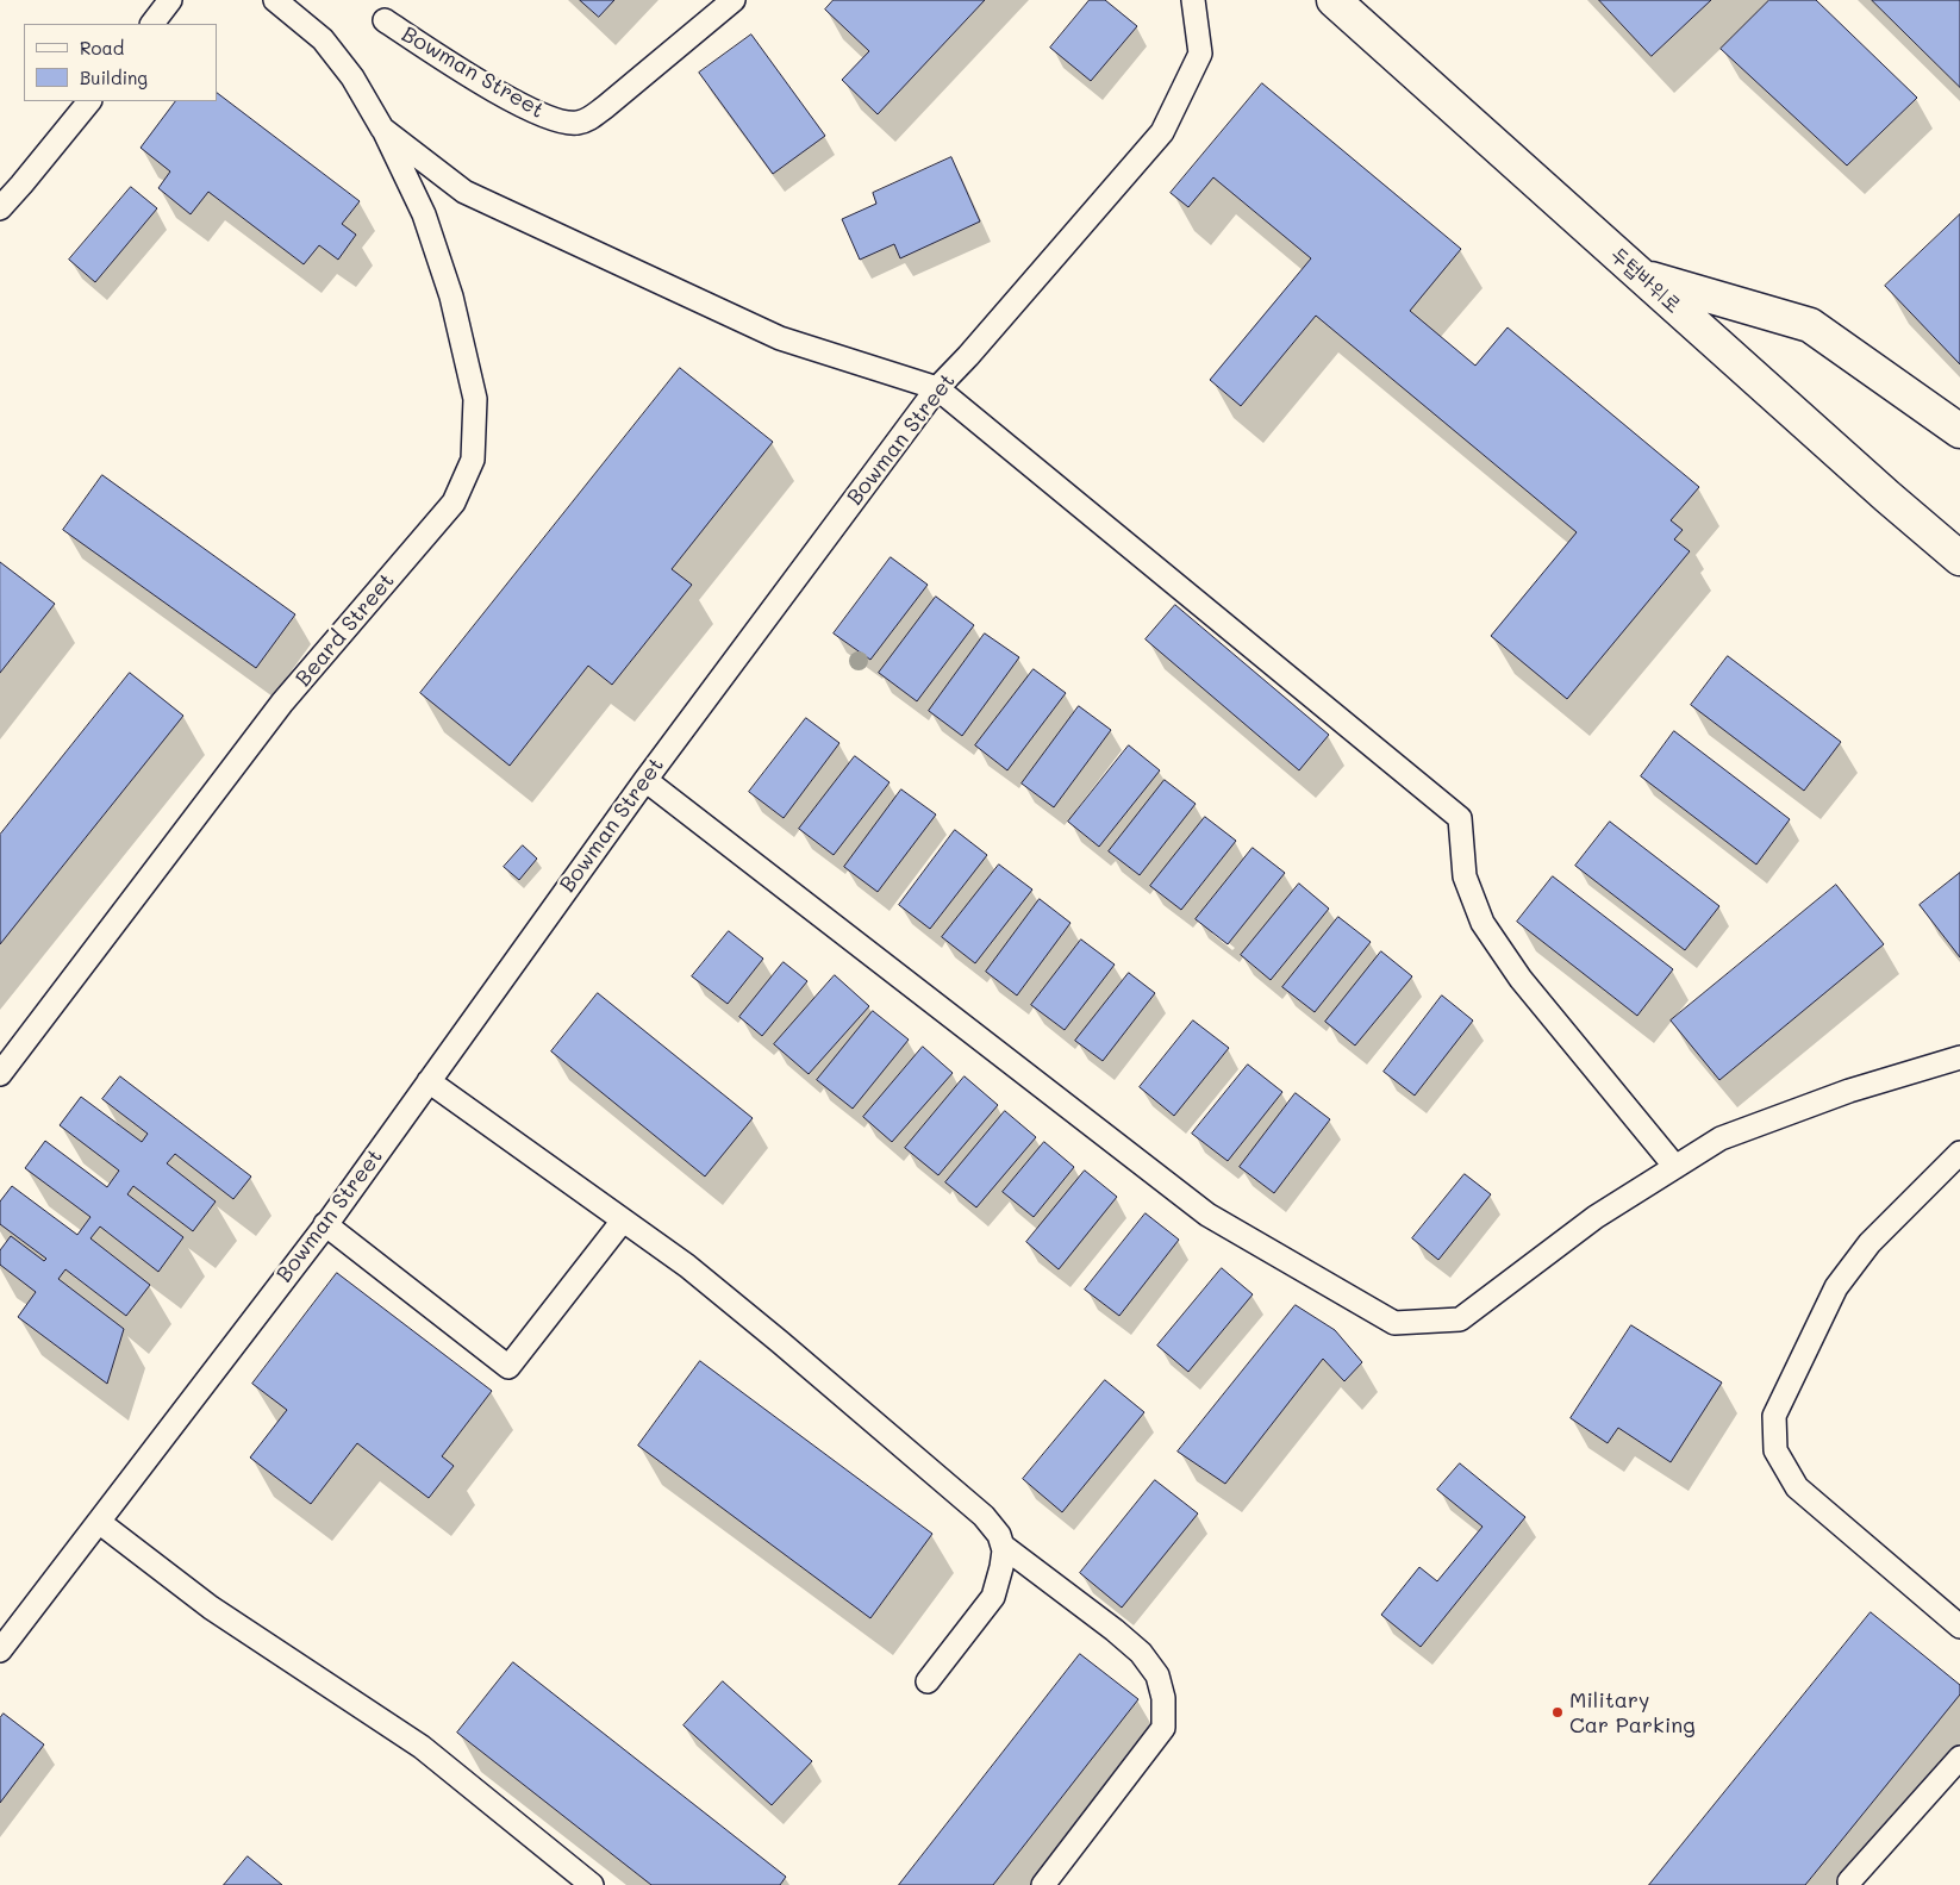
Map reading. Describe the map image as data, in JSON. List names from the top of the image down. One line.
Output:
{"streets":{"street":["두텁바위로"],"lane":["Bowman Street","Beard Street"]},"places":["Military Car Parking"],"legend":["Road","Building"]}
